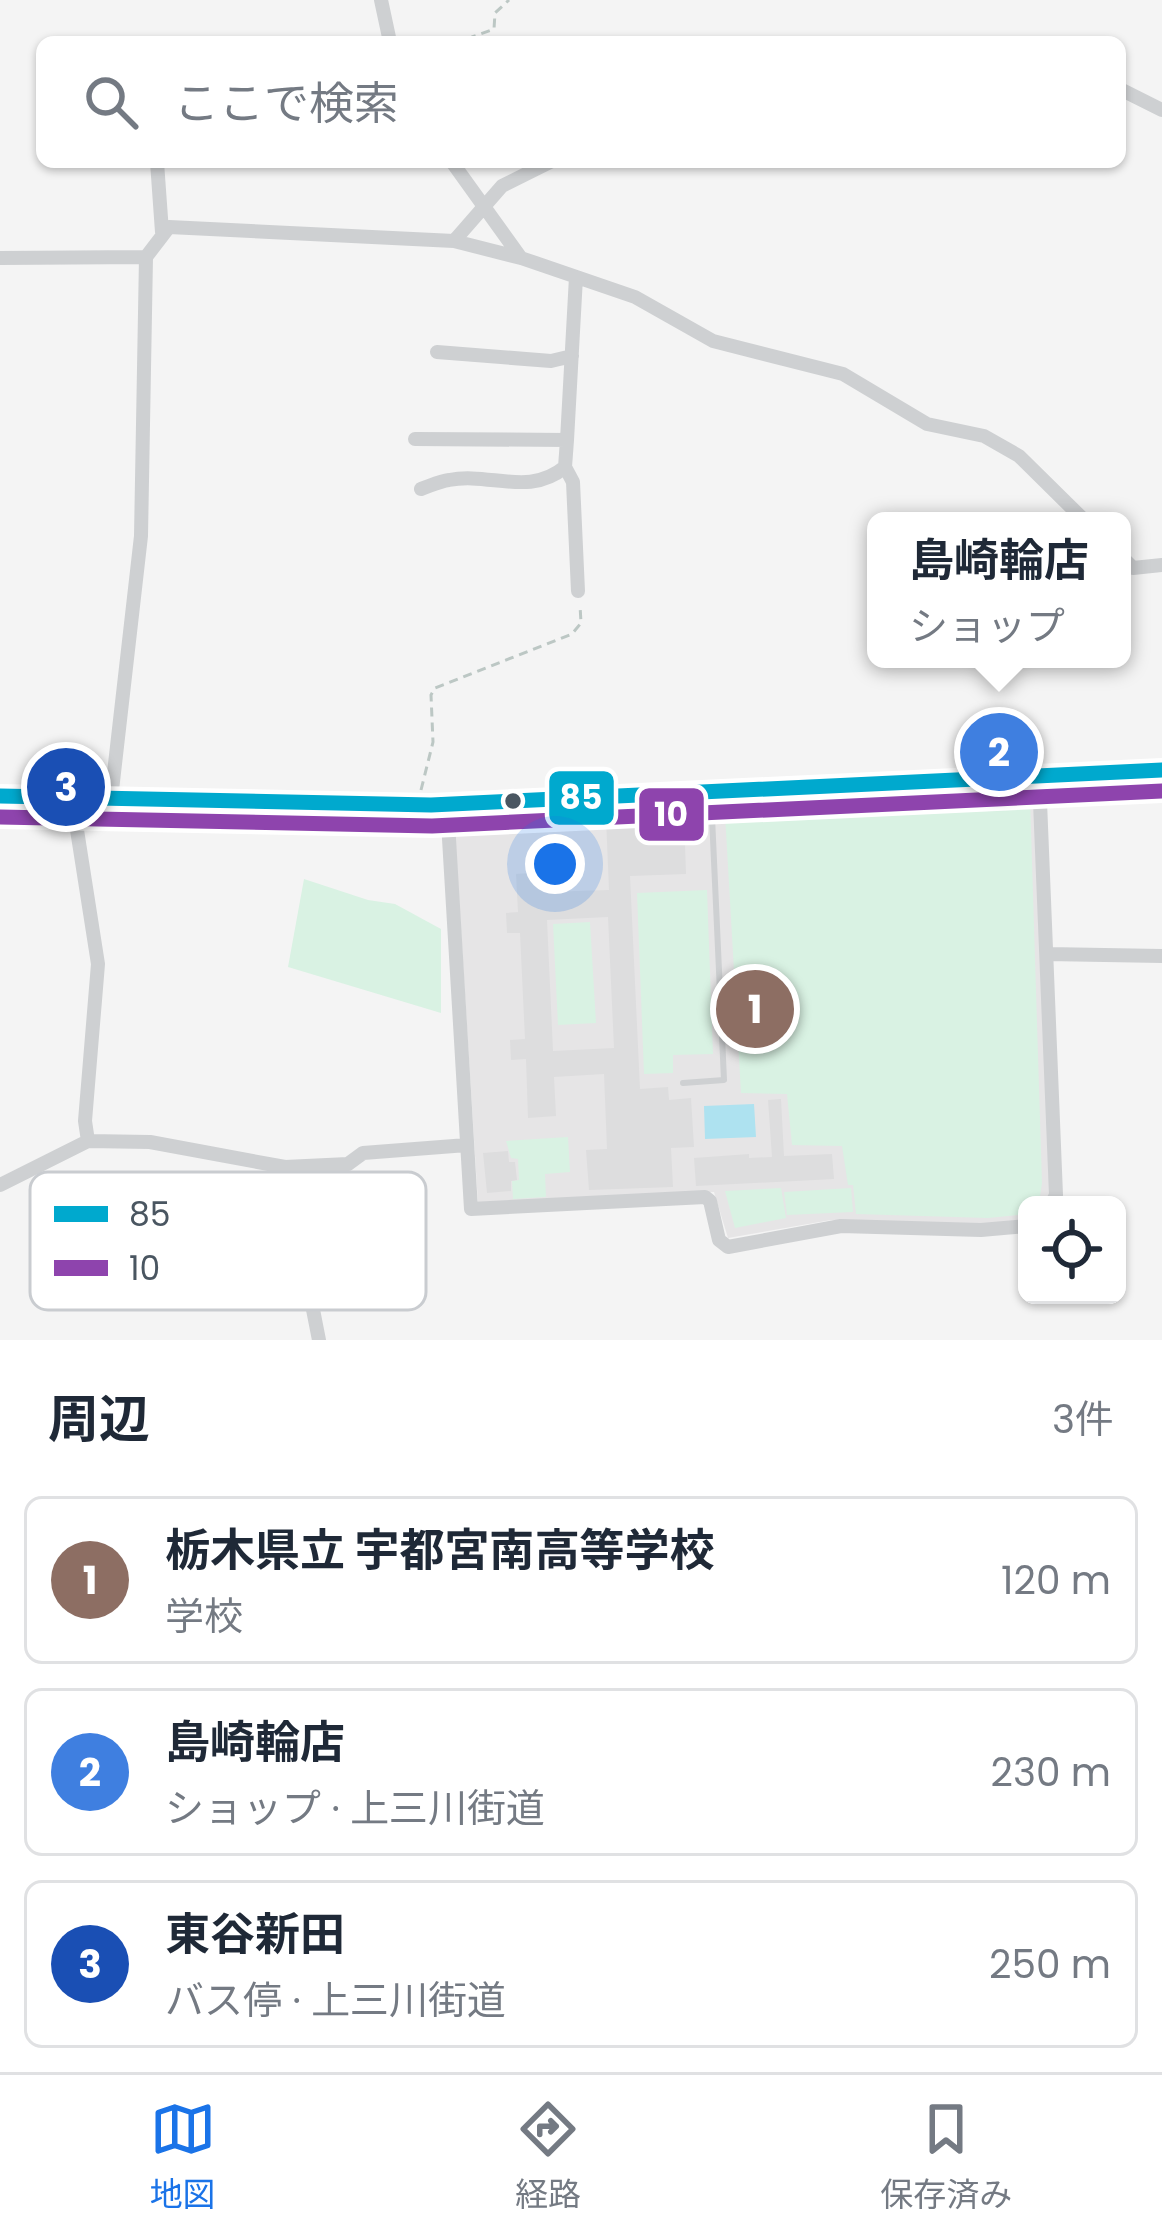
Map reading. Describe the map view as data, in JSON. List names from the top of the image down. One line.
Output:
{"lines":["transit line 85","transit line 10"],"legend":["85","10"],"page":{"search":"ここで検索","popup":["島崎輪店","ショップ"],"pins":["2","3","1"],"heading":["周辺","3件"],"list":[{"mark":"1","name":"栃木県立 宇都宮南高等学校","note":"学校","value":"120 m"},{"mark":"2","name":"島崎輪店","note":"ショップ · 上三川街道","value":"230 m"},{"mark":"3","name":"東谷新田","note":"バス停 · 上三川街道","value":"250 m"}],"nav":["地図","経路","保存済み"]}}
